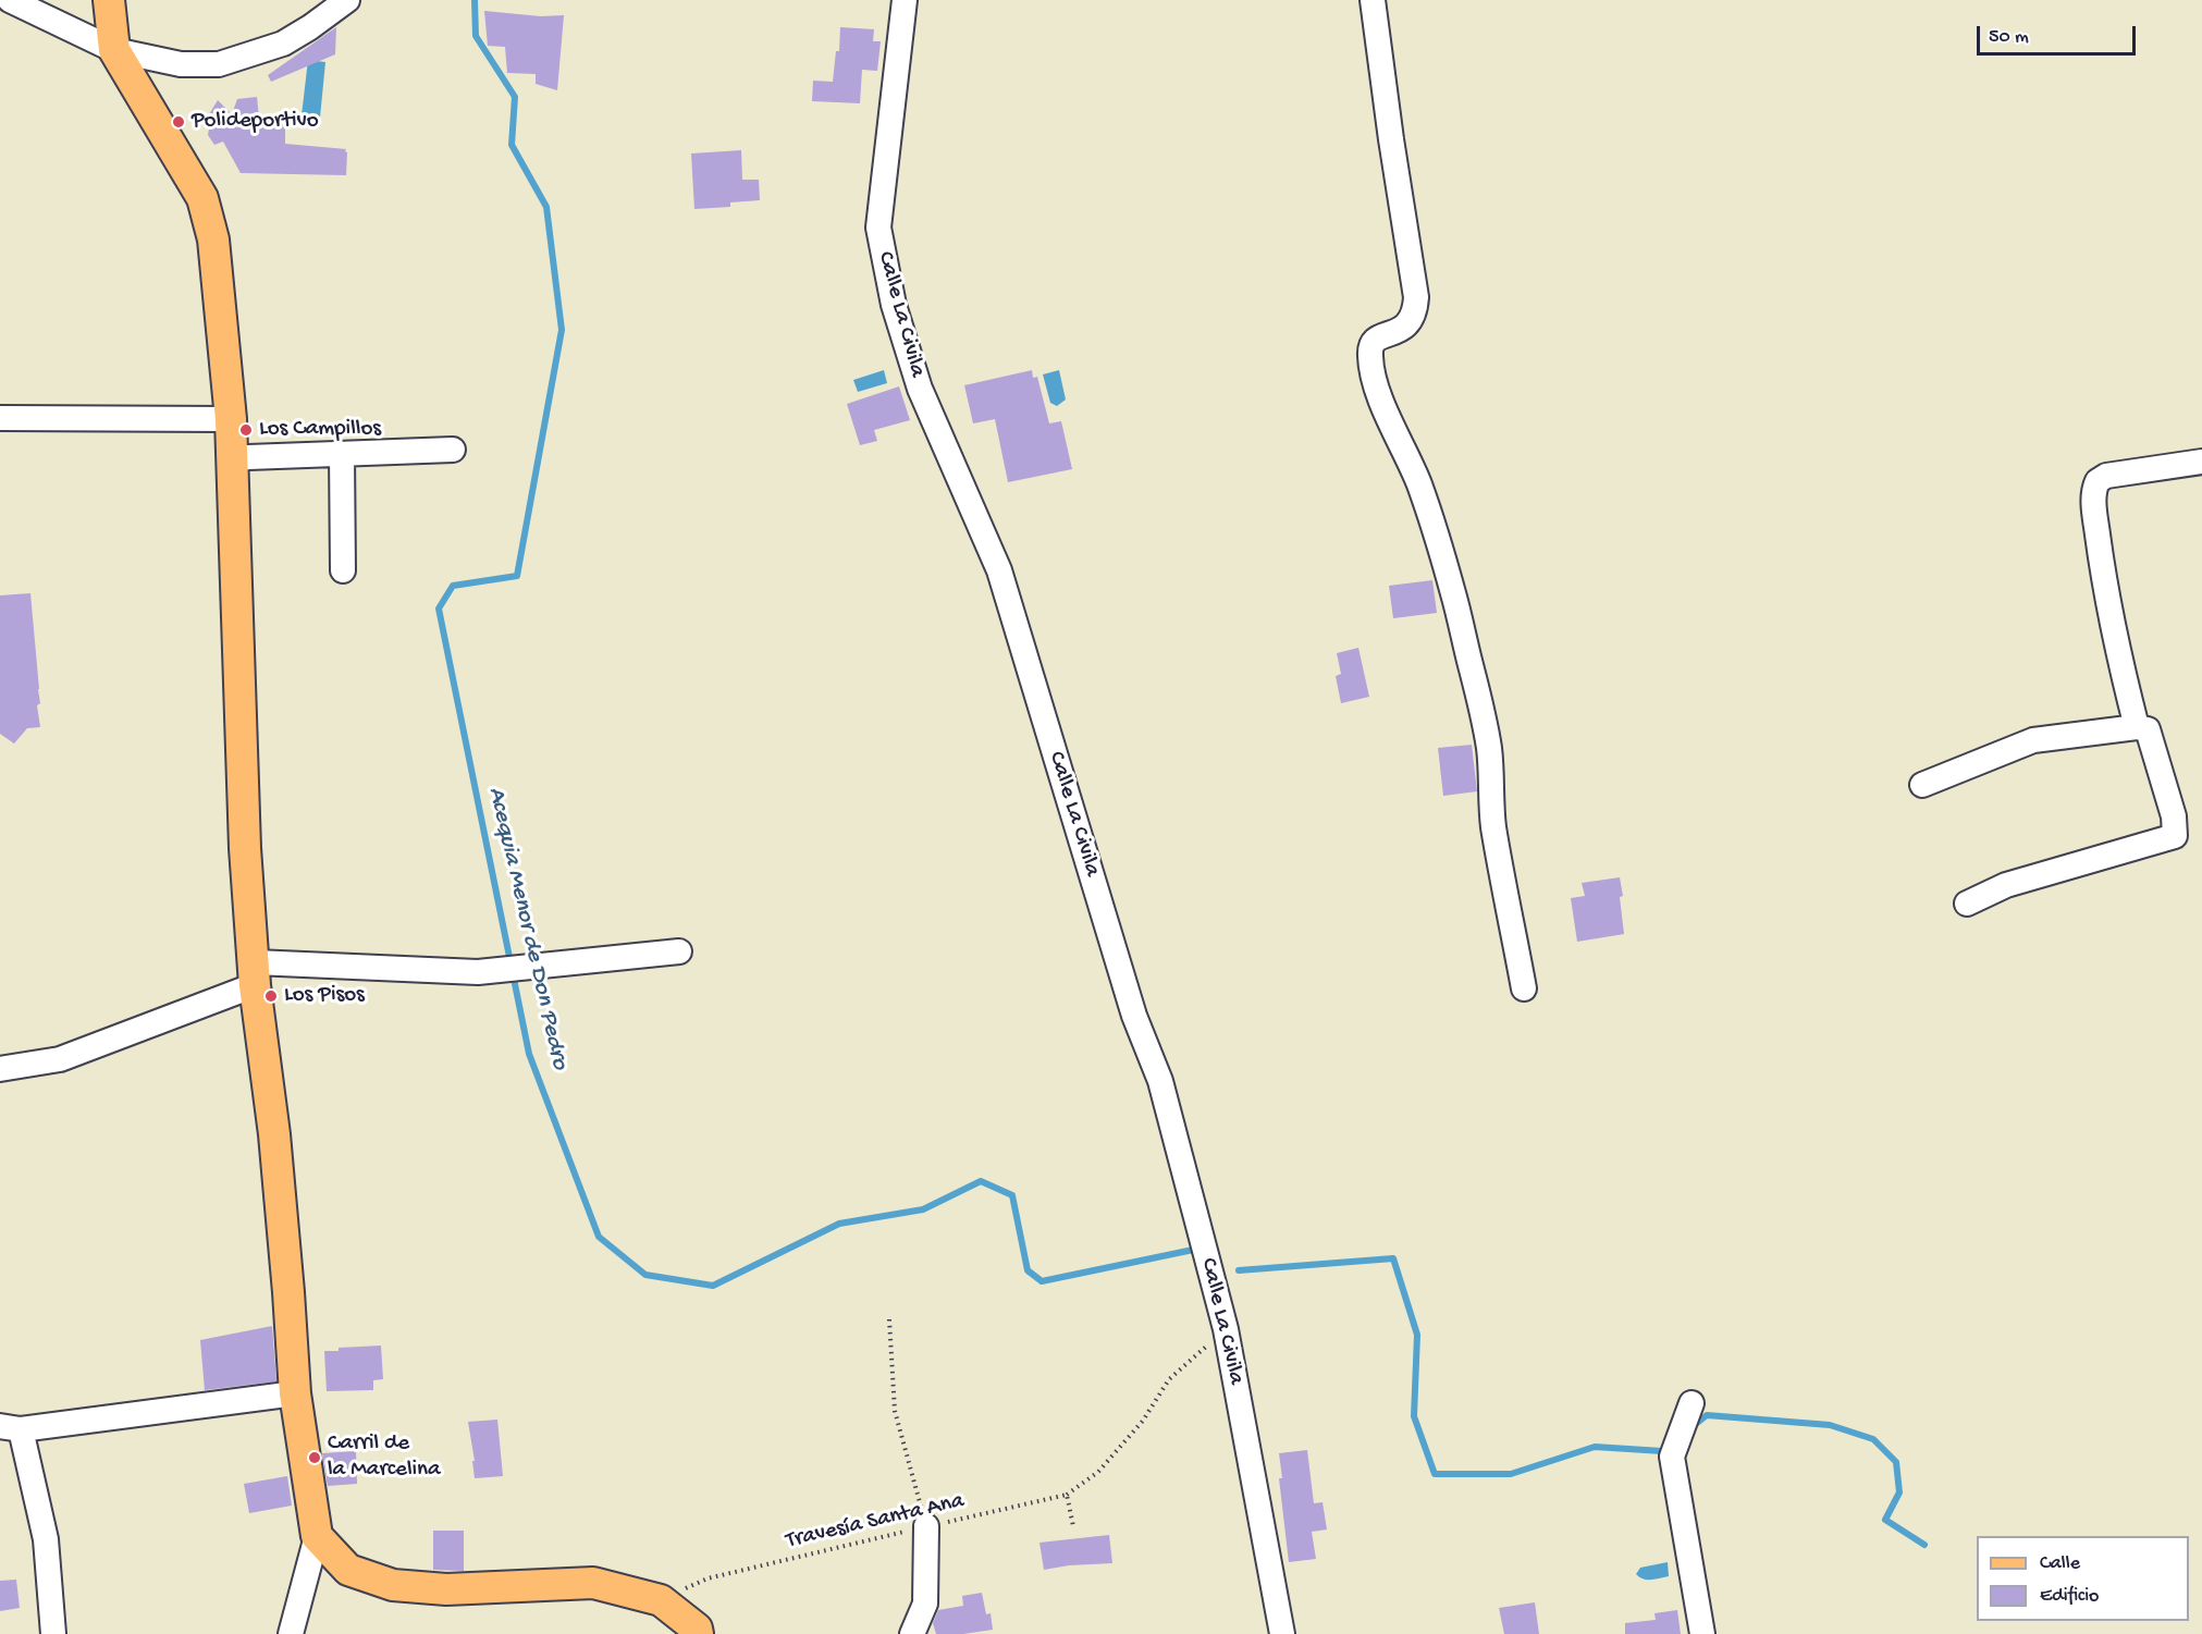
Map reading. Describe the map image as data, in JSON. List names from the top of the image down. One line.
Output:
{"streets":{"street":["Calle La Civila"],"path":["Travesía Santa Ana"]},"water":["Acequia Menor de Don Pedro"],"places":["Polideportivo","Los Campillos","Los Pisos","Carril de la Marcelina"],"legend":["Calle","Edificio"],"scale_bar":"50 m"}
